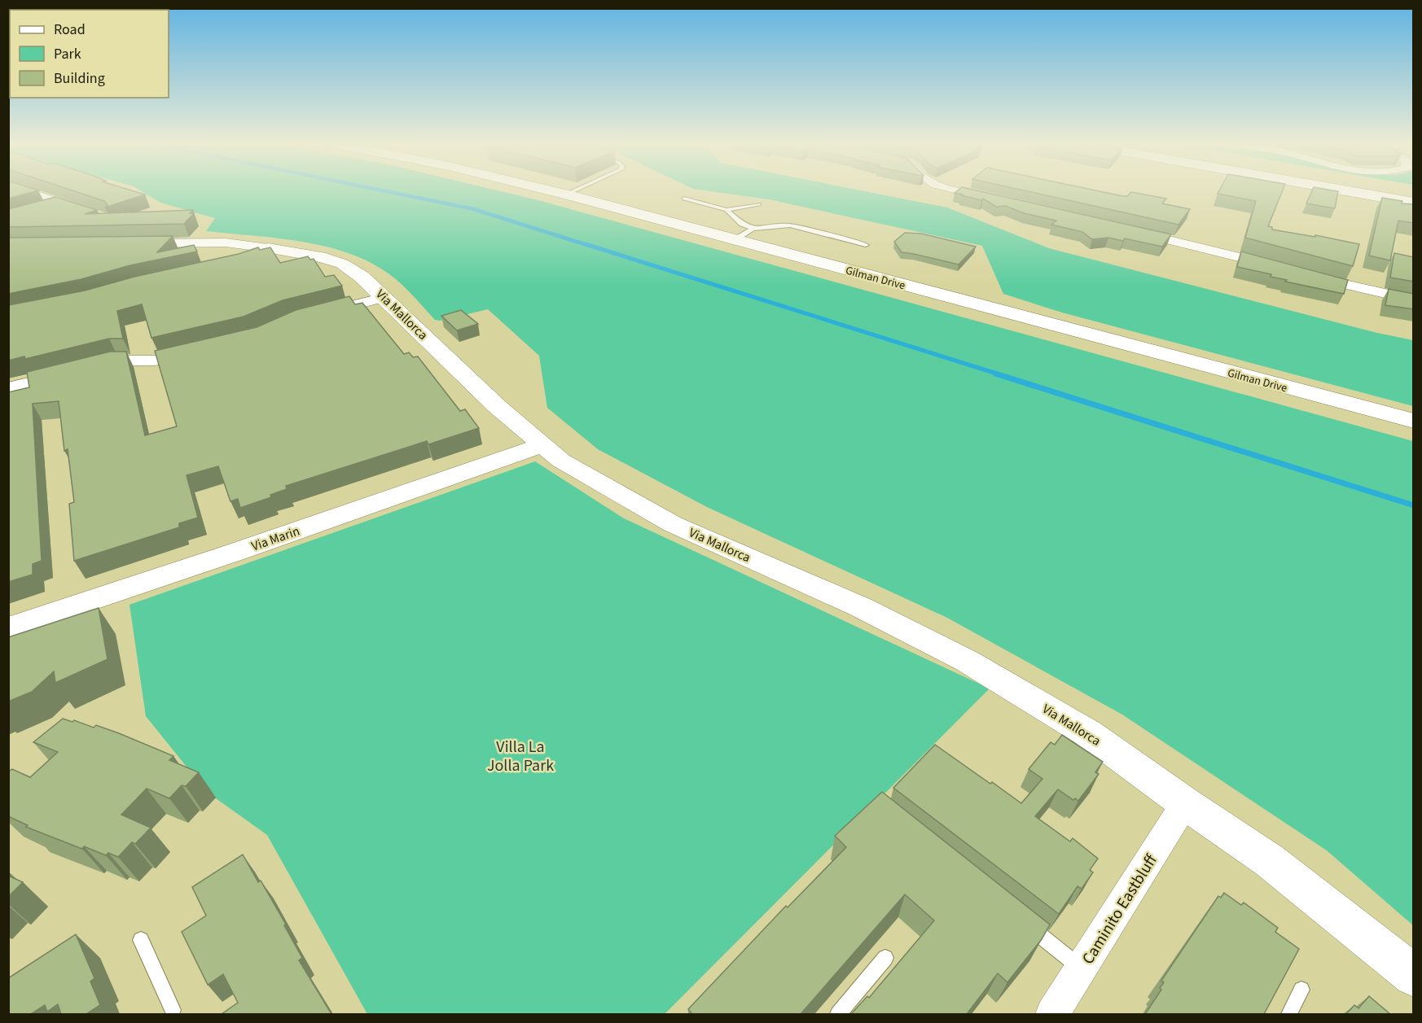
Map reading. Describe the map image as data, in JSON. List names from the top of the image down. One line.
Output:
{"streets":{"main road":["Gilman Drive"],"street":["Via Mallorca","Via Marin","Caminito Eastbluff"]},"crossings":[["Via Mallorca","Via Marin"],["Via Mallorca","Caminito Eastbluff"]],"parks":["Villa La Jolla Park"],"legend":["Road","Park","Building"]}
